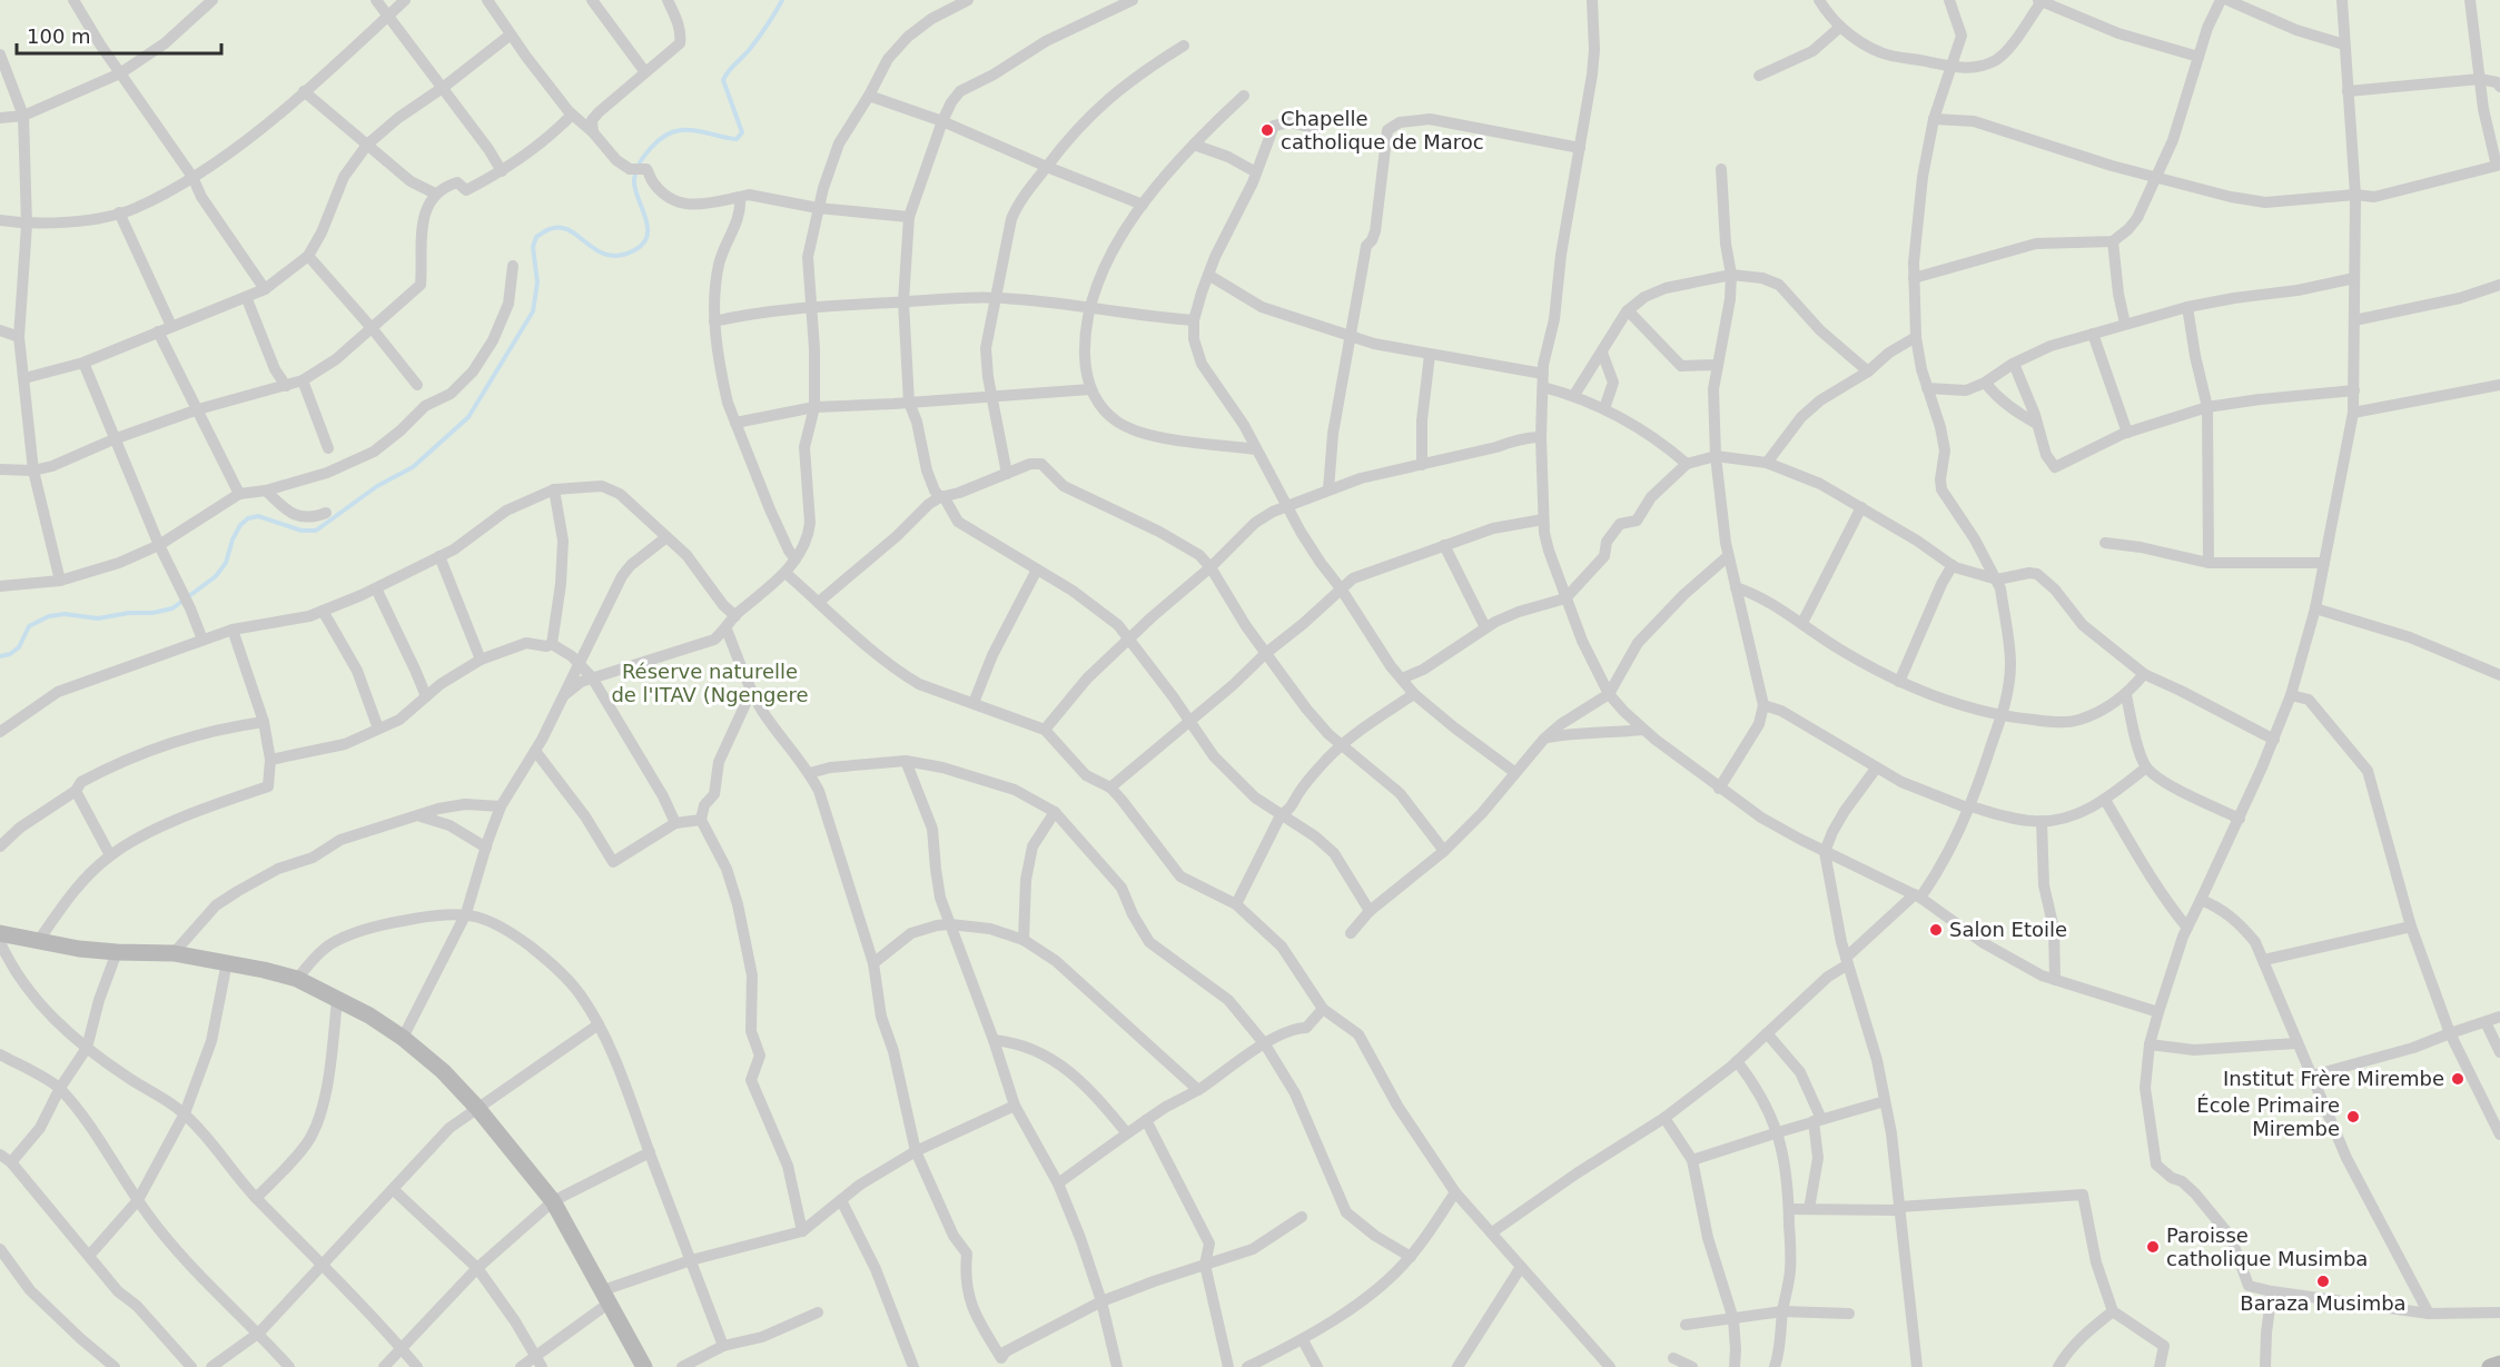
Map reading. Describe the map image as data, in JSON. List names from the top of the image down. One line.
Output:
{"parks":["Réserve naturelle de l'ITAV (Ngengere"],"places":["Chapelle catholique de Maroc","Salon Etoile","Institut Frère Mirembe","École Primaire Mirembe","Paroisse catholique Musimba","Baraza Musimba"],"scale_bar":"100 m"}
